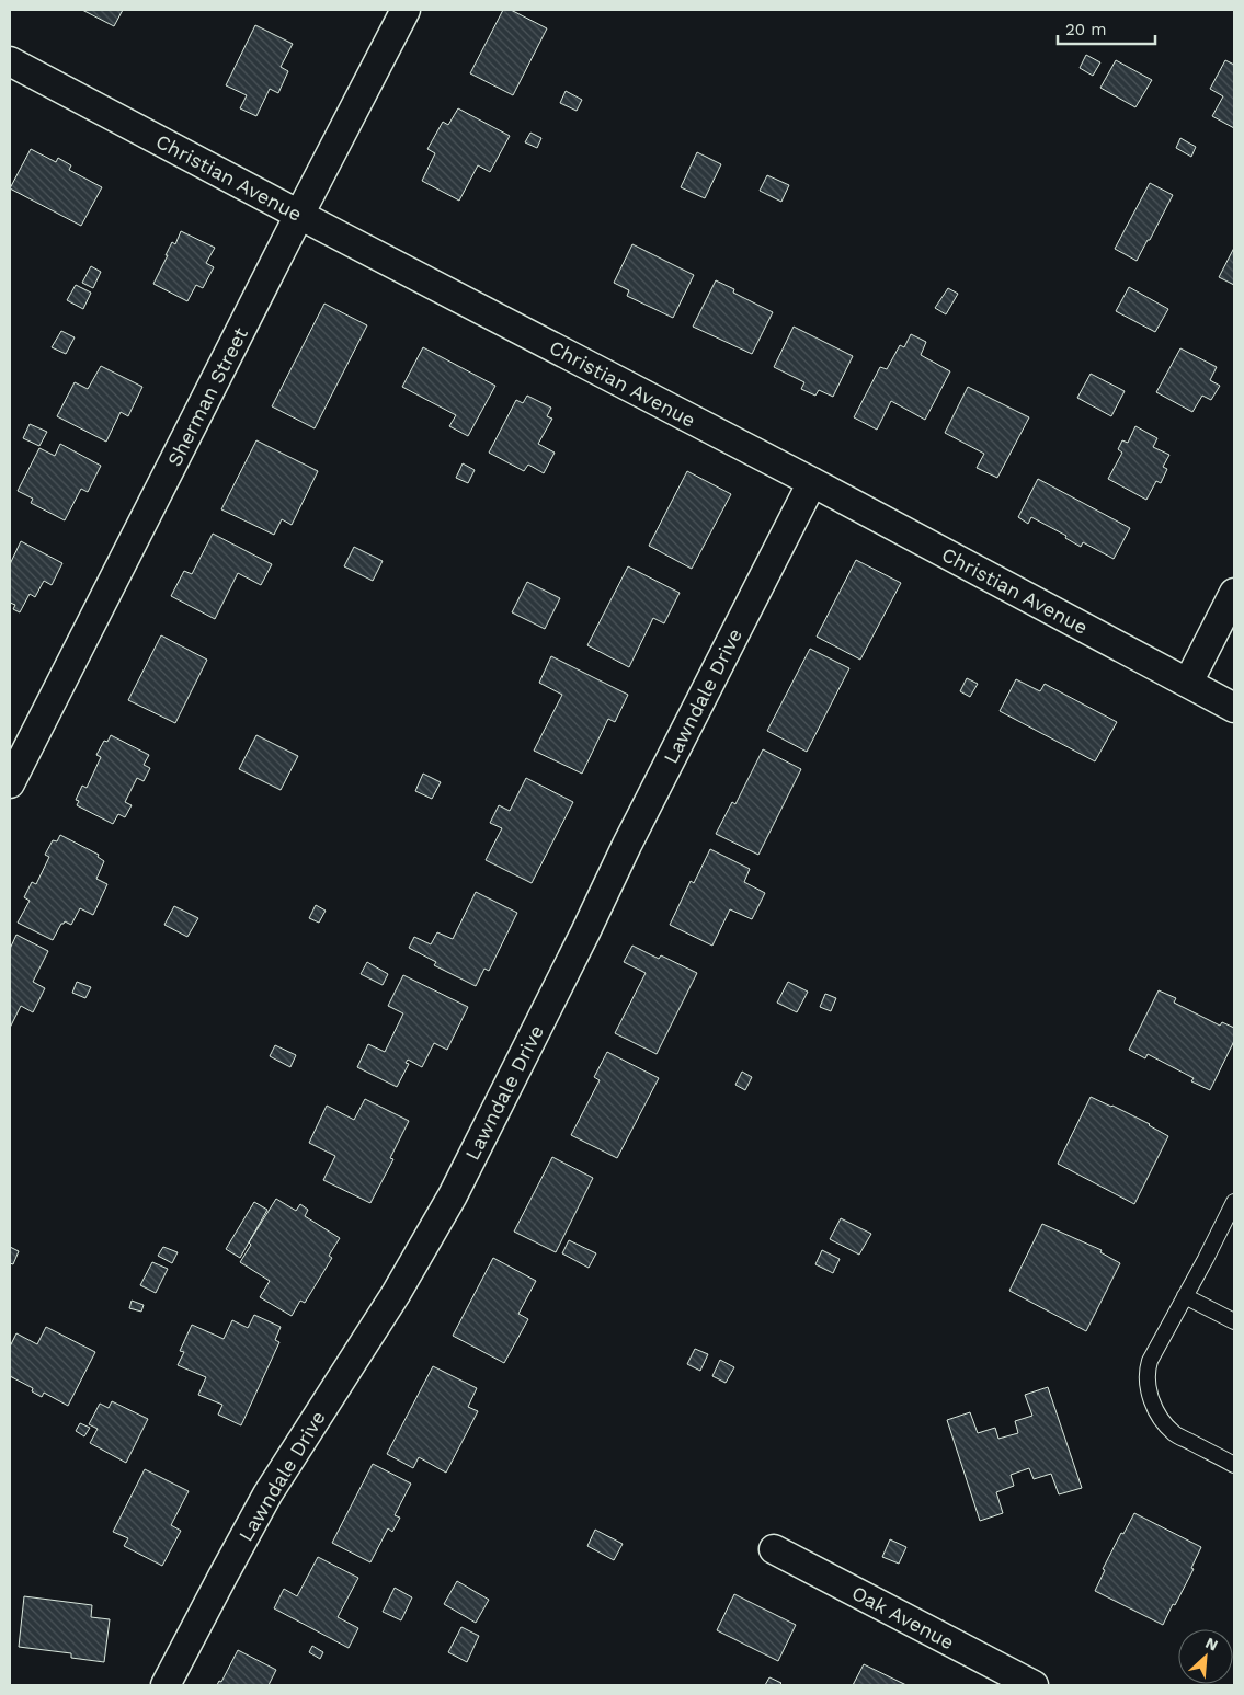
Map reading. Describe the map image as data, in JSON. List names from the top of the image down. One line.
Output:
{"streets":{"street":["Christian Avenue","Sherman Street","Lawndale Drive","Oak Avenue"]},"crossings":[["Christian Avenue","Sherman Street"],["Christian Avenue","Lawndale Drive"]],"scale_bar":"20 m","north":"top right"}
